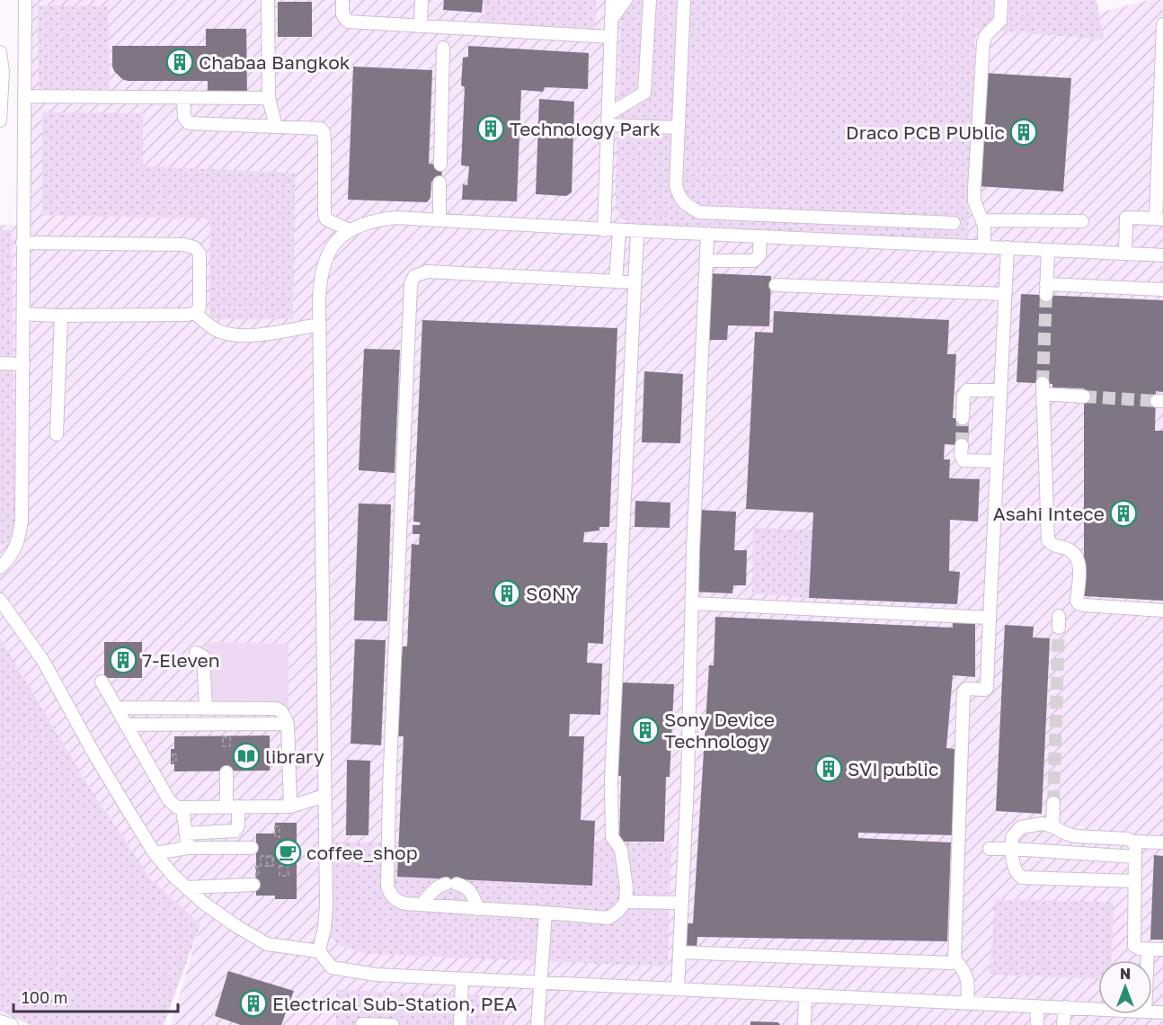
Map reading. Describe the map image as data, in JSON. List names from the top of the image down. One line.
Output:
{"places":{"building":["Chabaa Bangkok","Technology Park","Draco PCB PUblic","Asahi Intece","SONY","7-Eleven","Sony Device Technology","SVI public","Electrical Sub-Station, PEA"],"library":["library"],"cafe":["coffee_shop"]},"scale_bar":"100 m","north":"top"}
